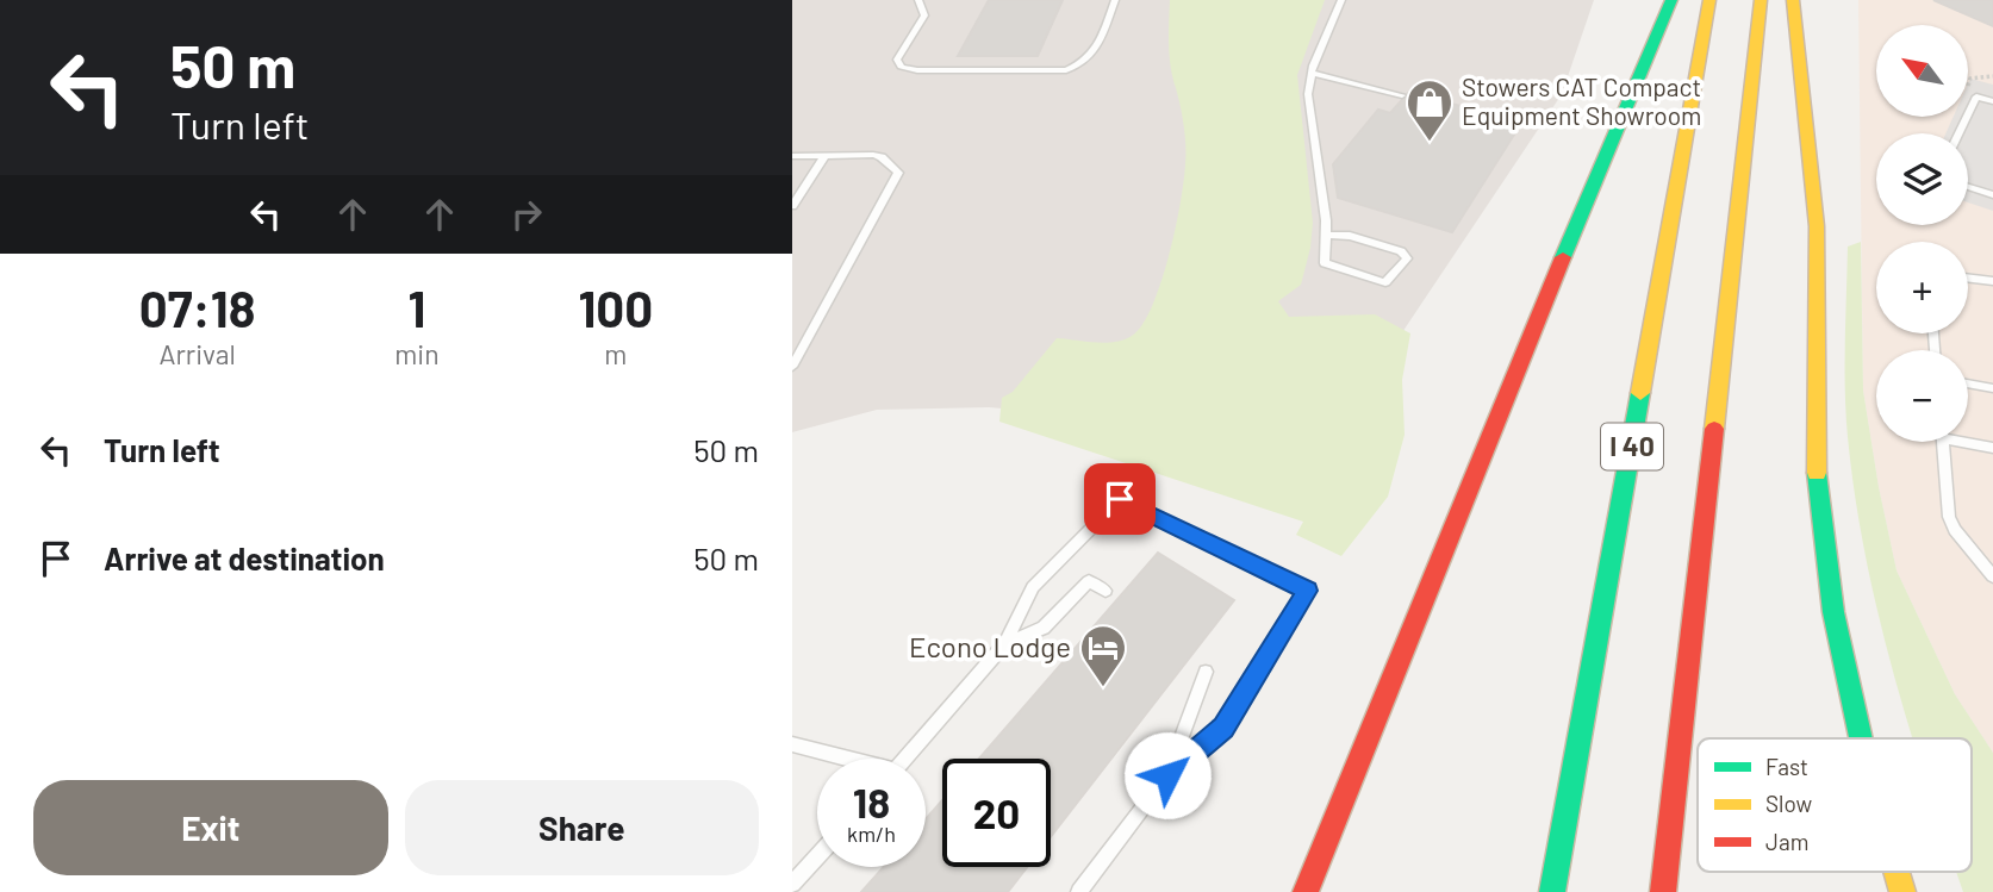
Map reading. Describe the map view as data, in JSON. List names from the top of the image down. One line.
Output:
{"streets":{"highway":["I 40"]},"places":{"shop":["Stowers CAT Compact Equipment Showroom"],"hotel":["Econo Lodge"]},"legend":["Fast","Slow","Jam"],"north":"top left","page":{"turn":["50 m","Turn left"],"map_buttons":["+","−"],"eta":["07:18","Arrival","1","min","100","m"],"list":[{"name":"Turn left","value":"50 m"},{"name":"Arrive at destination","value":"50 m"}],"speed":"18 km/h","limit":"20","buttons":["Exit","Share"]}}
